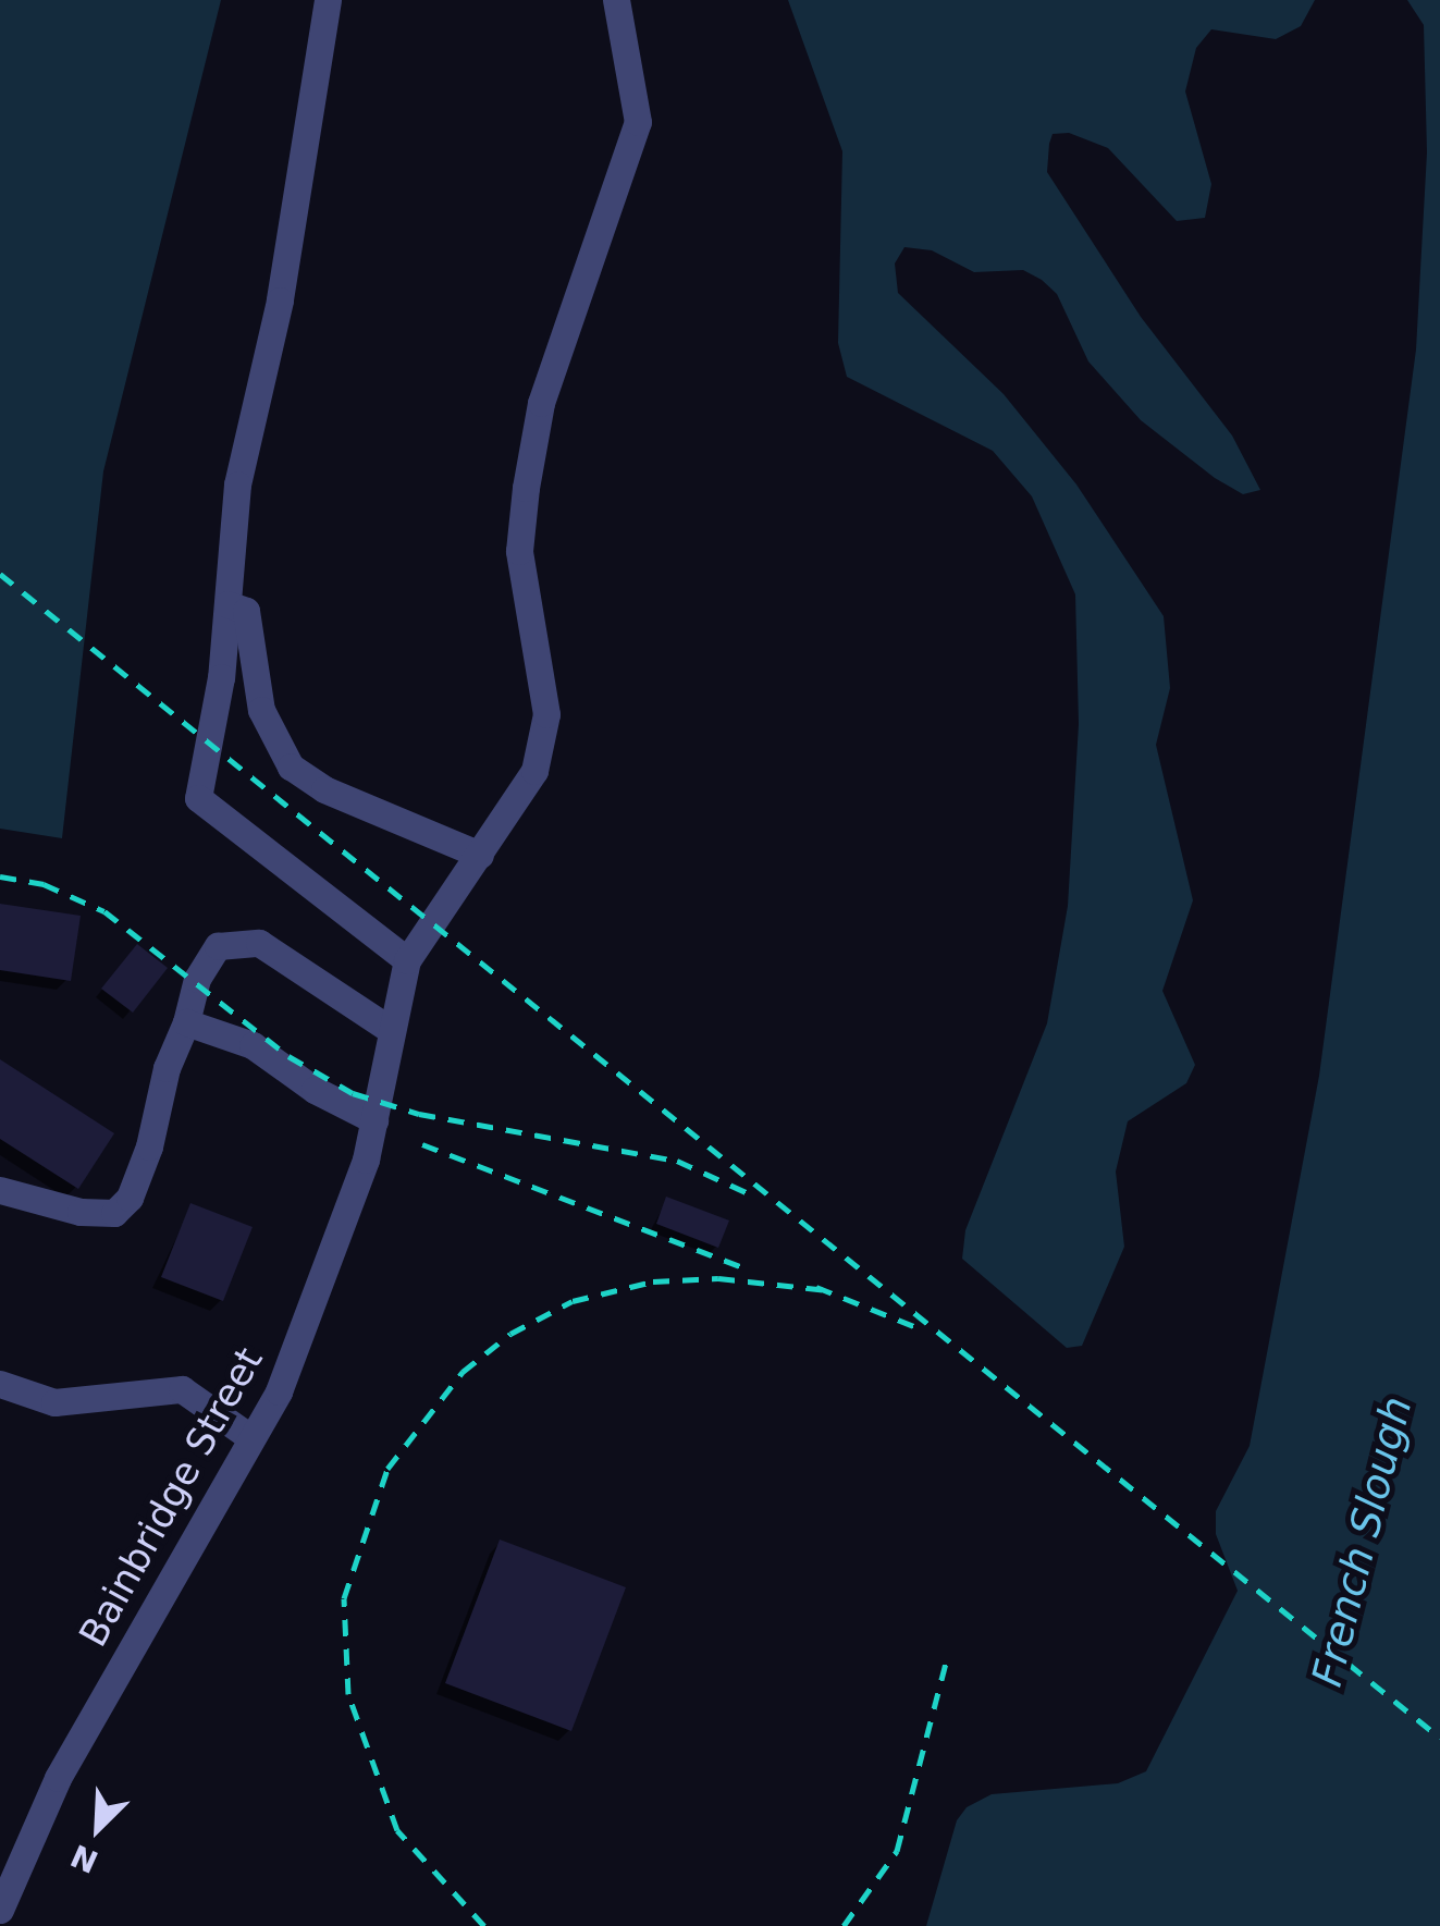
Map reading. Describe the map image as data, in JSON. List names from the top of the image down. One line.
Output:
{"streets":{"street":["Bainbridge Street"]},"water":["French Slough"],"north":"bottom left"}
